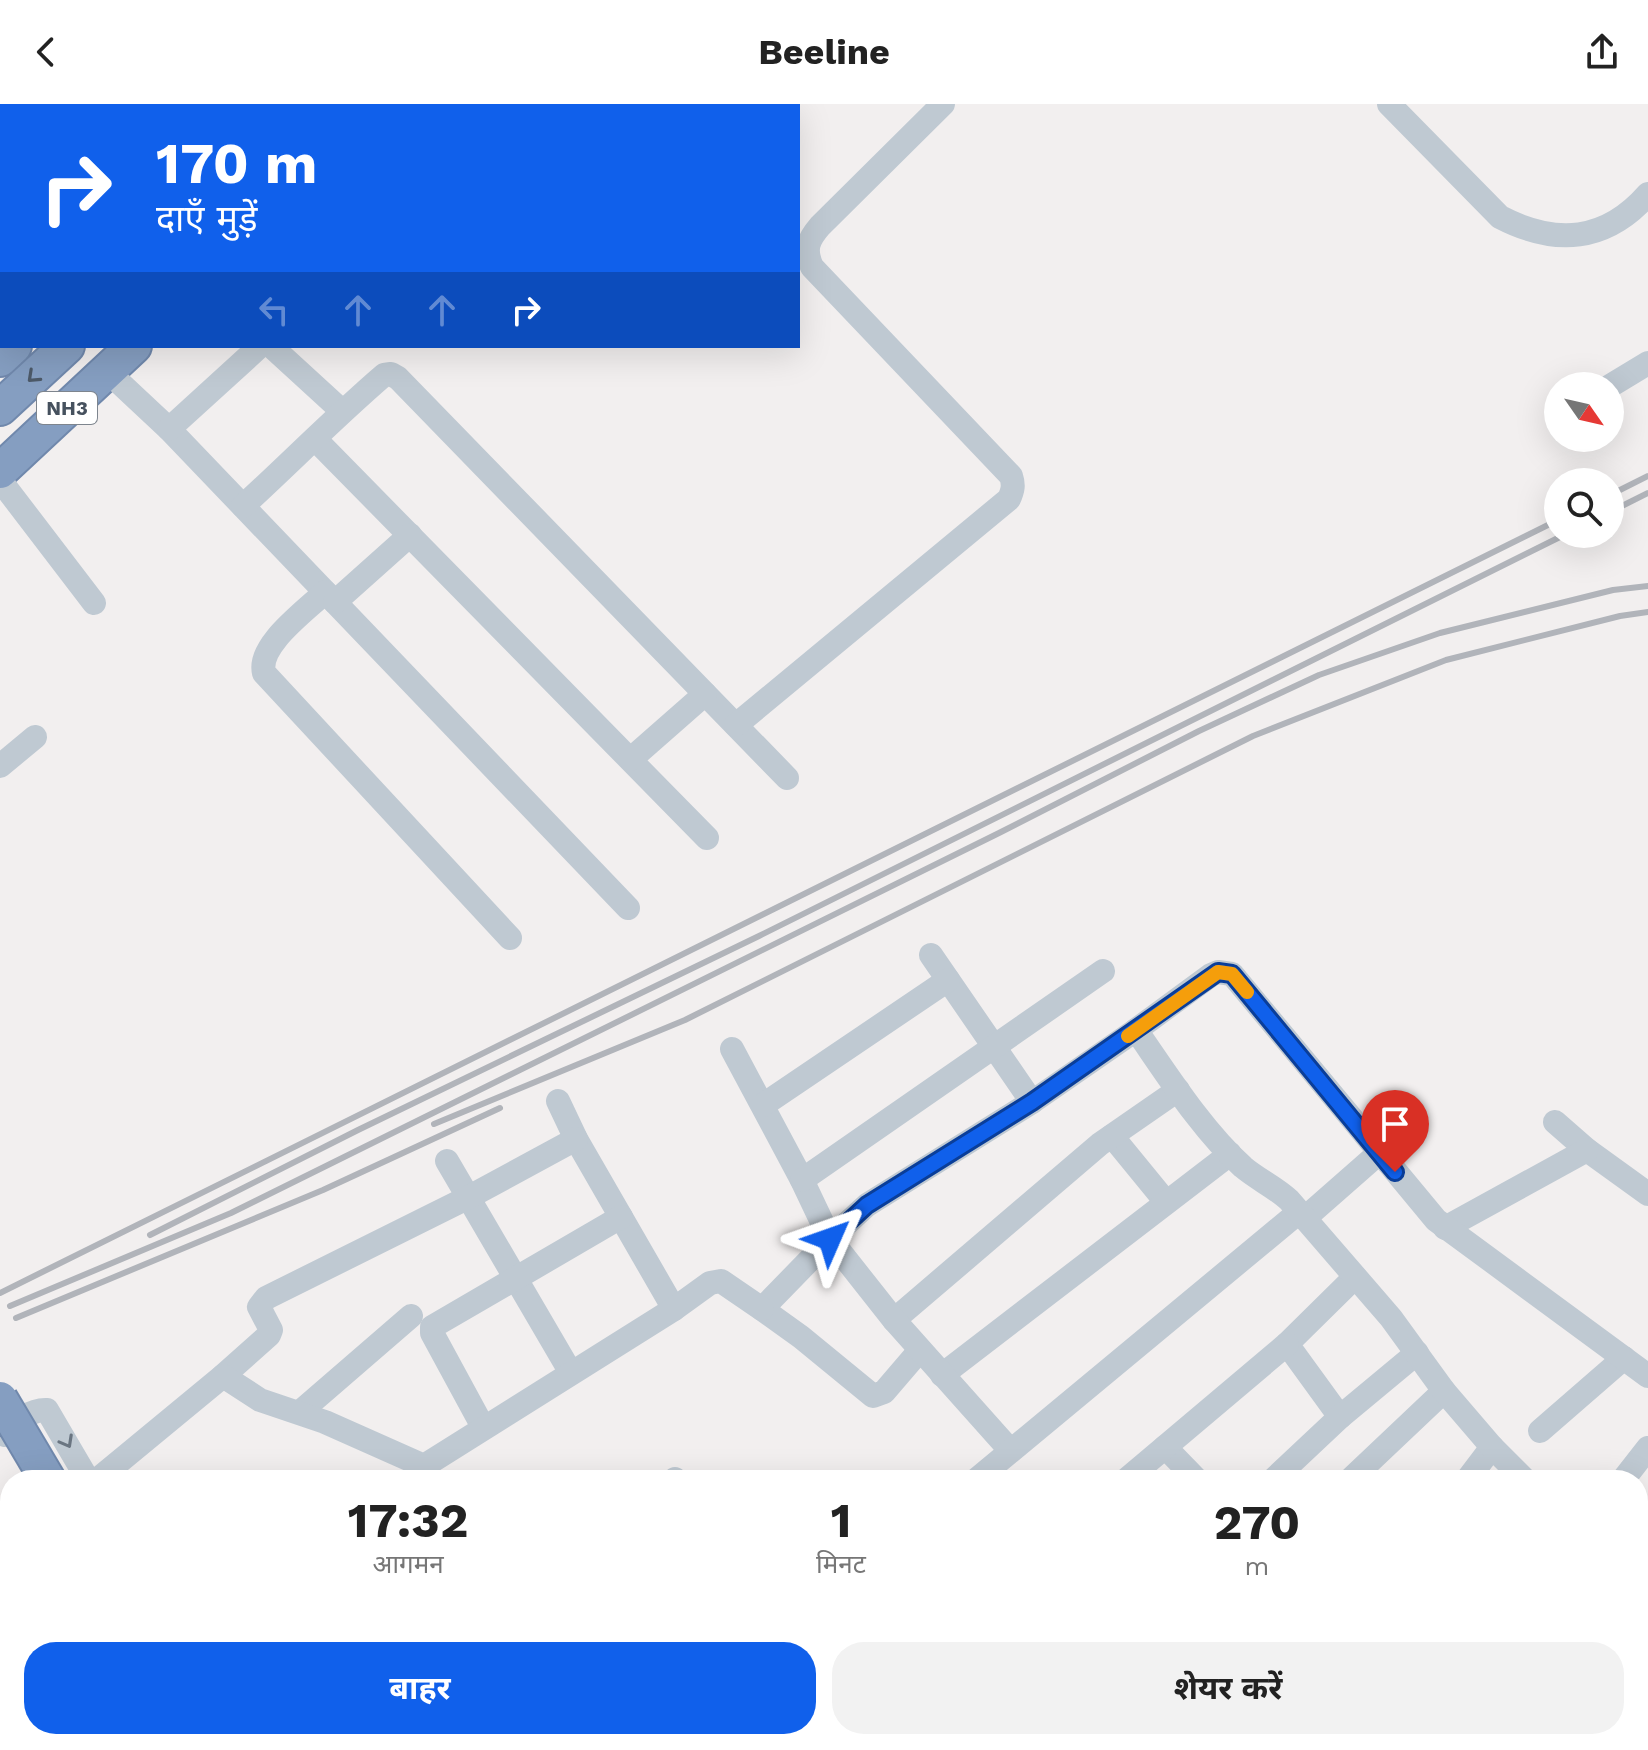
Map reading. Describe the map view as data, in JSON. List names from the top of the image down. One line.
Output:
{"streets":{"highway":["NH3"]},"north":"bottom right","page":{"header":"Beeline","turn":["170 m","दाएँ मुड़ें"],"eta":["17:32","आगमन","1","मिनट","270","m"],"buttons":["बाहर","शेयर करें"]}}
